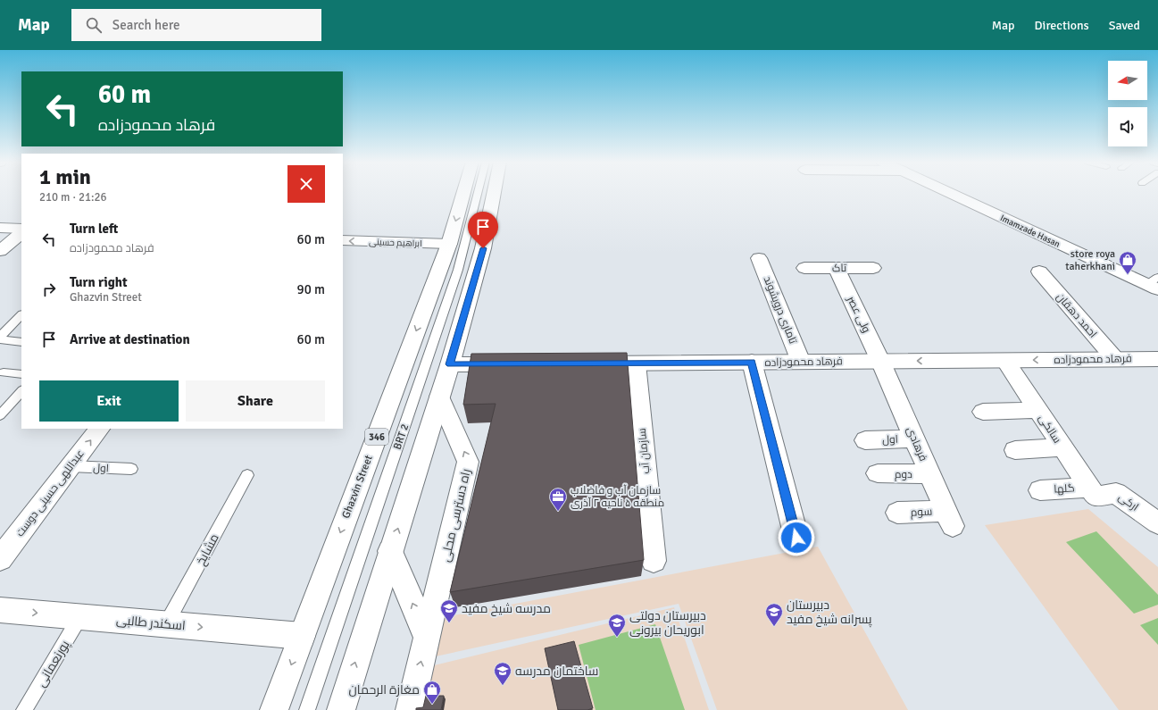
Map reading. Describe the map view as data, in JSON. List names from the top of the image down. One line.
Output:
{"streets":{"street":["Imamzade Hasan","ابراهیم حسینی","تاک","تاماری درویشوند","ولی عصر","احمد دهقان","فرهاد محمودزاده","سالکی","346","اول","فرهادی","سازمان آب","دوم","Ghazvin Street","گلها","عبداللهی حسینی دوست","ارکی","سوم","راه دسترسی محلی","اسکندر طالبی"],"lane":["BRT 2","مشایخ","پورنعمانی"]},"crossings":[["ابراهیم حسینی","Ghazvin Street"],["تاک","ولی عصر"],["تاماری درویشوند","فرهاد محمودزاده"],["ولی عصر","فرهاد محمودزاده"],["ولی عصر","فرهادی"],["احمد دهقان","فرهاد محمودزاده"],["فرهاد محمودزاده","سالکی"],["فرهاد محمودزاده","فرهادی"],["فرهاد محمودزاده","سازمان آب"],["سالکی","گلها"],["سالکی","ارکی"],["اول","فرهادی"],["اول","عبداللهی حسینی دوست"],["فرهادی","دوم"],["فرهادی","سوم"],["Ghazvin Street","اسکندر طالبی"],["گلها","ارکی"],["مشایخ","اسکندر طالبی"],["اسکندر طالبی","پورنعمانی"]],"one_way":["ابراهیم حسینی","اسکندر طالبی"],"places":{"shop":["store roya taherkhani","مغازة الرحمان"],"office":["سازمان آب و فاضلاب منطقه ۵ ناحیه ۲ آذری"],"school or university":["مدرسه شیخ مفید","دبیرستان پسرانه شیخ مفید","دبیرستان دولتی ابوریحان بیرونی","ساختمان مدرسه"]},"north":"left","page":{"header":"Map","search":"Search here","nav":["Map","Directions","Saved"],"turn":["60 m","فرهاد محمودزاده"],"heading":["1 min","210 m · 21:26"],"list":[{"name":"Turn left","note":"فرهاد محمودزاده","value":"60 m"},{"name":"Turn right","note":"Ghazvin Street","value":"90 m"},{"name":"Arrive at destination","value":"60 m"}],"buttons":["Exit","Share"]}}
